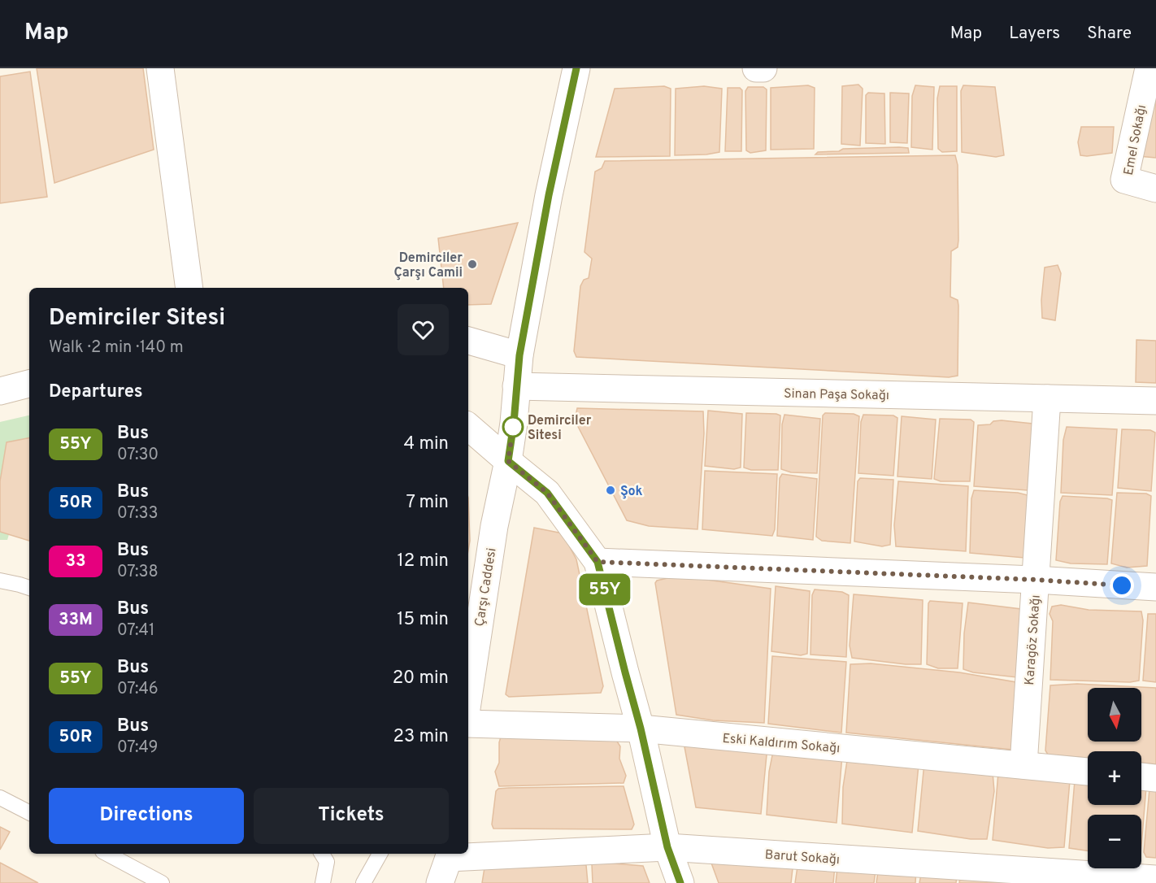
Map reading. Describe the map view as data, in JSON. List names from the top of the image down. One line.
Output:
{"streets":{"street":["Emel Sokağı","Sinan Paşa Sokağı","Çarşı Caddesi","Karagöz Sokağı","Eski Kaldırım Sokağı","Barut Sokağı"]},"crossings":[["Sinan Paşa Sokağı","Çarşı Caddesi"],["Sinan Paşa Sokağı","Karagöz Sokağı"],["Karagöz Sokağı","Eski Kaldırım Sokağı"]],"places":["Demirciler Çarşı Camii","Demirciler Sitesi","Şok"],"lines":["bus line 55Y"],"north":"bottom","page":{"header":"Map","nav":["Map","Layers","Share"],"on_map":"55Y","heading":[["Demirciler Sitesi","Walk · 2 min · 140 m"],"Departures"],"list":[{"mark":"55Y","name":"Bus","note":"07:30","value":"4 min"},{"mark":"50R","name":"Bus","note":"07:33","value":"7 min"},{"mark":"33","name":"Bus","note":"07:38","value":"12 min"},{"mark":"33M","name":"Bus","note":"07:41","value":"15 min"},{"mark":"55Y","name":"Bus","note":"07:46","value":"20 min"},{"mark":"50R","name":"Bus","note":"07:49","value":"23 min"}],"map_buttons":["+","−"],"buttons":["Directions","Tickets"]}}
